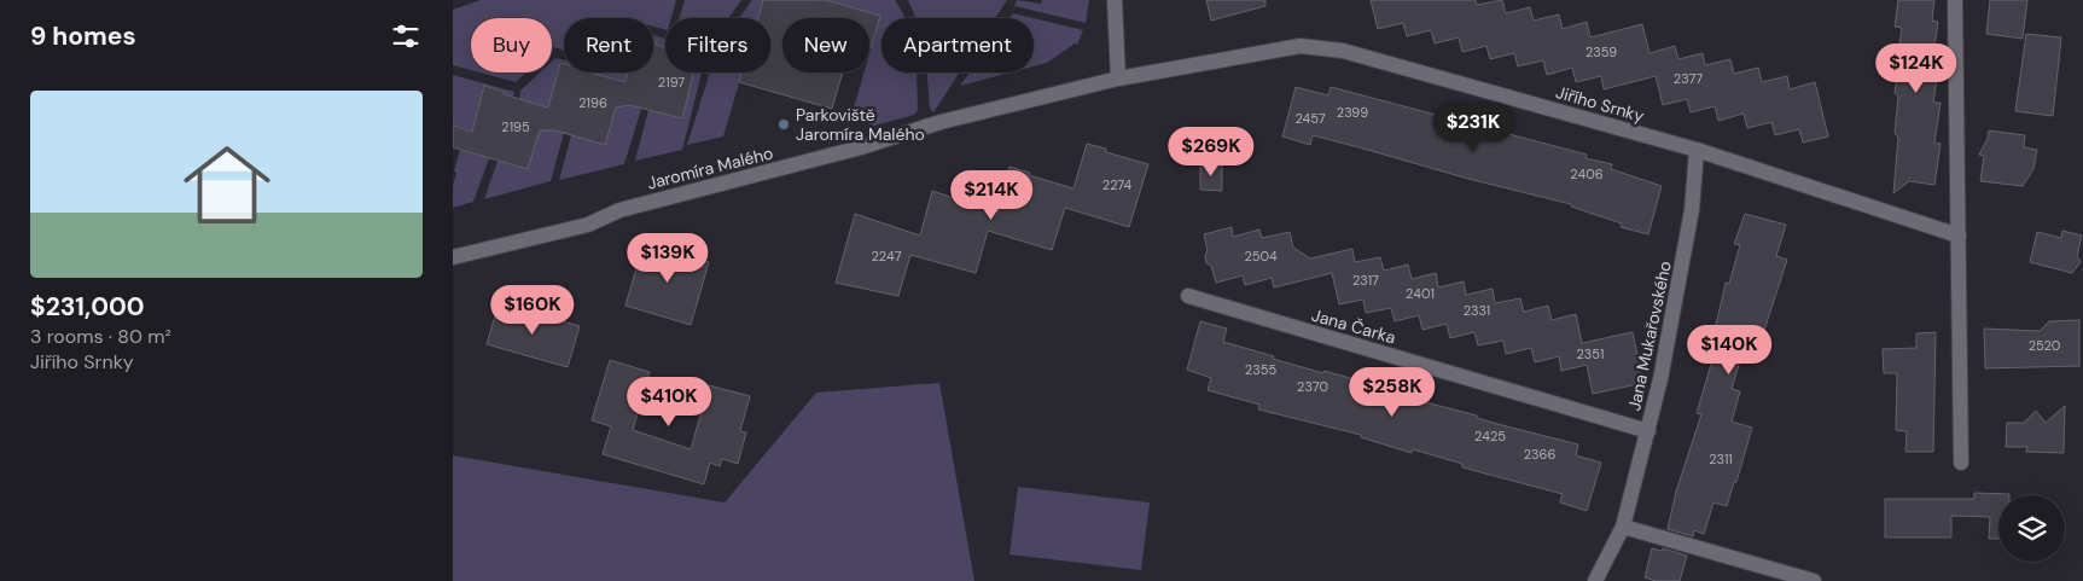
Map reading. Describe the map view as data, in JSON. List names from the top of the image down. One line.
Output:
{"streets":{"street":["Jiřího Srnky","Jaromíra Malého","Jana Čarka","Jana Mukařovského"]},"crossings":[["Jiřího Srnky","Jaromíra Malého"],["Jiřího Srnky","Jana Mukařovského"],["Jana Čarka","Jana Mukařovského"]],"places":["Parkoviště Jaromíra Malého"],"house_numbers":["2359","2377","2197","2196","2399","2457","2195","2406","2274","2247","2504","2317","2401","2331","2520","2351","2355","2370","2425","2366","2311"],"page":{"heading":"9 homes","chip":["Buy","Rent","Filters","New","Apartment"],"price":["$124K","$231K","$269K","$214K","$139K","$160K","$140K","$258K","$410K"],"list":[{"name":"$231,000","note":"3 rooms · 80 m² · Jiřího Srnky"}]}}
